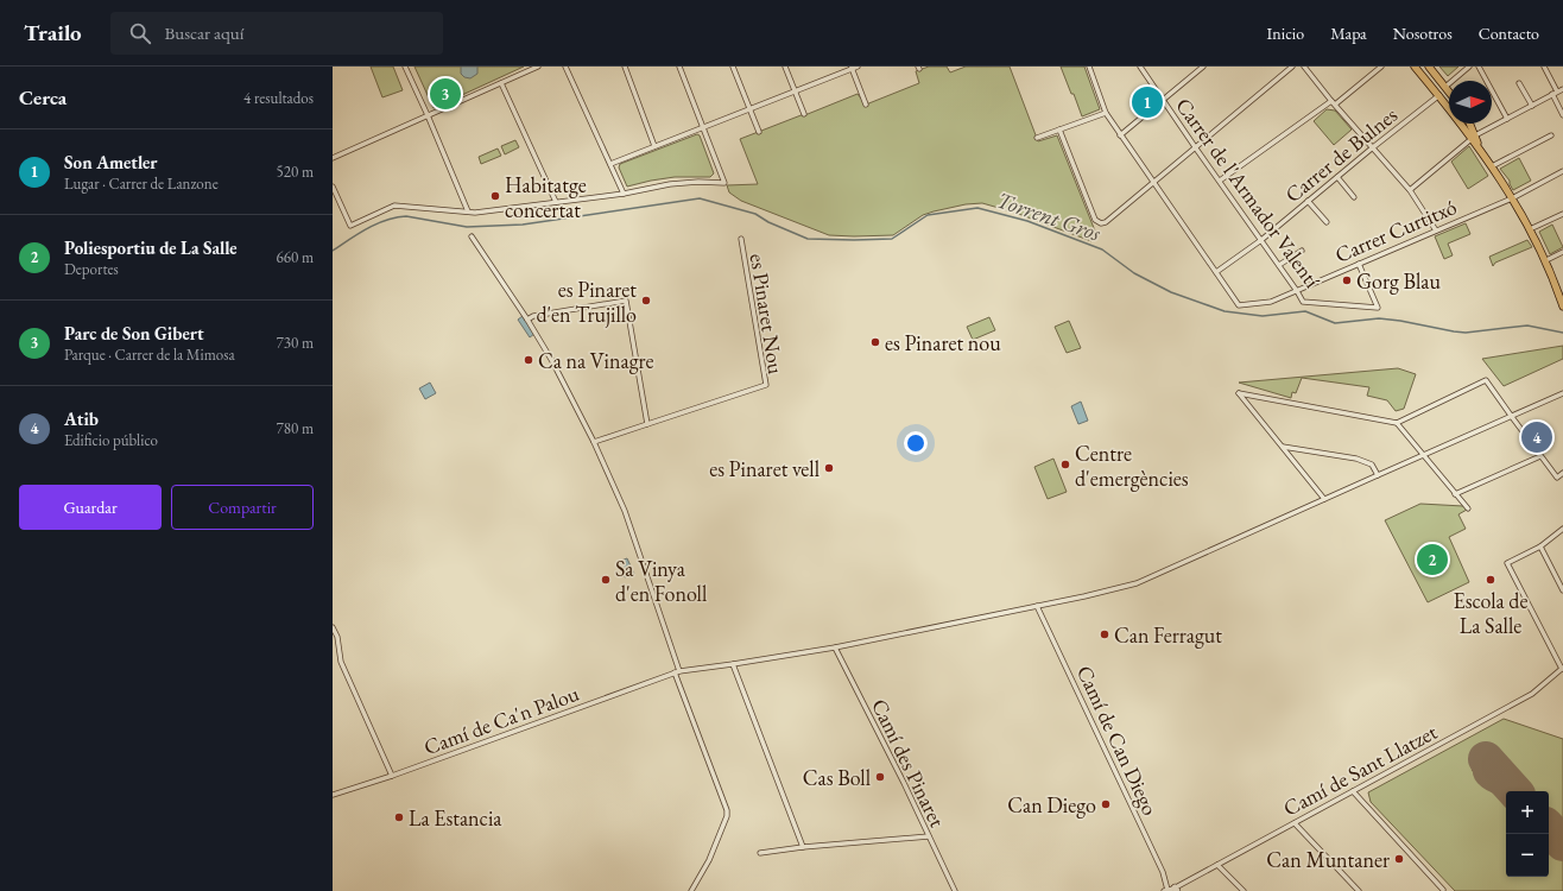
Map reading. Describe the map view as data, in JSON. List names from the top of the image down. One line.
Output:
{"streets":{"street":["Carrer de Bulnes","Carrer de l'Armador Valentí","Carrer Curtitxó","es Pinaret Nou","Camí de Ca'n Palou","Camí de Can Diego","Camí des Pinaret","Camí de Sant Llatzet"]},"crossings":[["Carrer de Bulnes","Carrer de l'Armador Valentí"],["Carrer de Bulnes","Carrer Curtitxó"],["Carrer de l'Armador Valentí","Carrer Curtitxó"],["Camí de Ca'n Palou","Camí de Can Diego"],["Camí de Ca'n Palou","Camí des Pinaret"],["Camí de Can Diego","Camí de Sant Llatzet"]],"water":["Torrent Gros"],"places":["Habitatge concertat","Gorg Blau","es Pinaret d'en Trujillo","es Pinaret nou","Ca na Vinagre","Centre d'emergències","es Pinaret vell","Sa Vinya d'en Fonoll","Escola de La Salle","Can Ferragut","Cas Boll","Can Diego","La Estancia","Can Muntaner"],"north":"right","page":{"header":"Trailo","search":"Buscar aquí","nav":["Inicio","Mapa","Nosotros","Contacto"],"heading":["Cerca","4 resultados"],"pins":["3","1","4","2"],"list":[{"mark":"1","name":"Son Ametler","note":"Lugar · Carrer de Lanzone","value":"520 m"},{"mark":"2","name":"Poliesportiu de La Salle","note":"Deportes","value":"660 m"},{"mark":"3","name":"Parc de Son Gibert","note":"Parque · Carrer de la Mimosa","value":"730 m"},{"mark":"4","name":"Atib","note":"Edificio público","value":"780 m"}],"buttons":["Guardar","Compartir"],"map_buttons":["+","−"]}}
